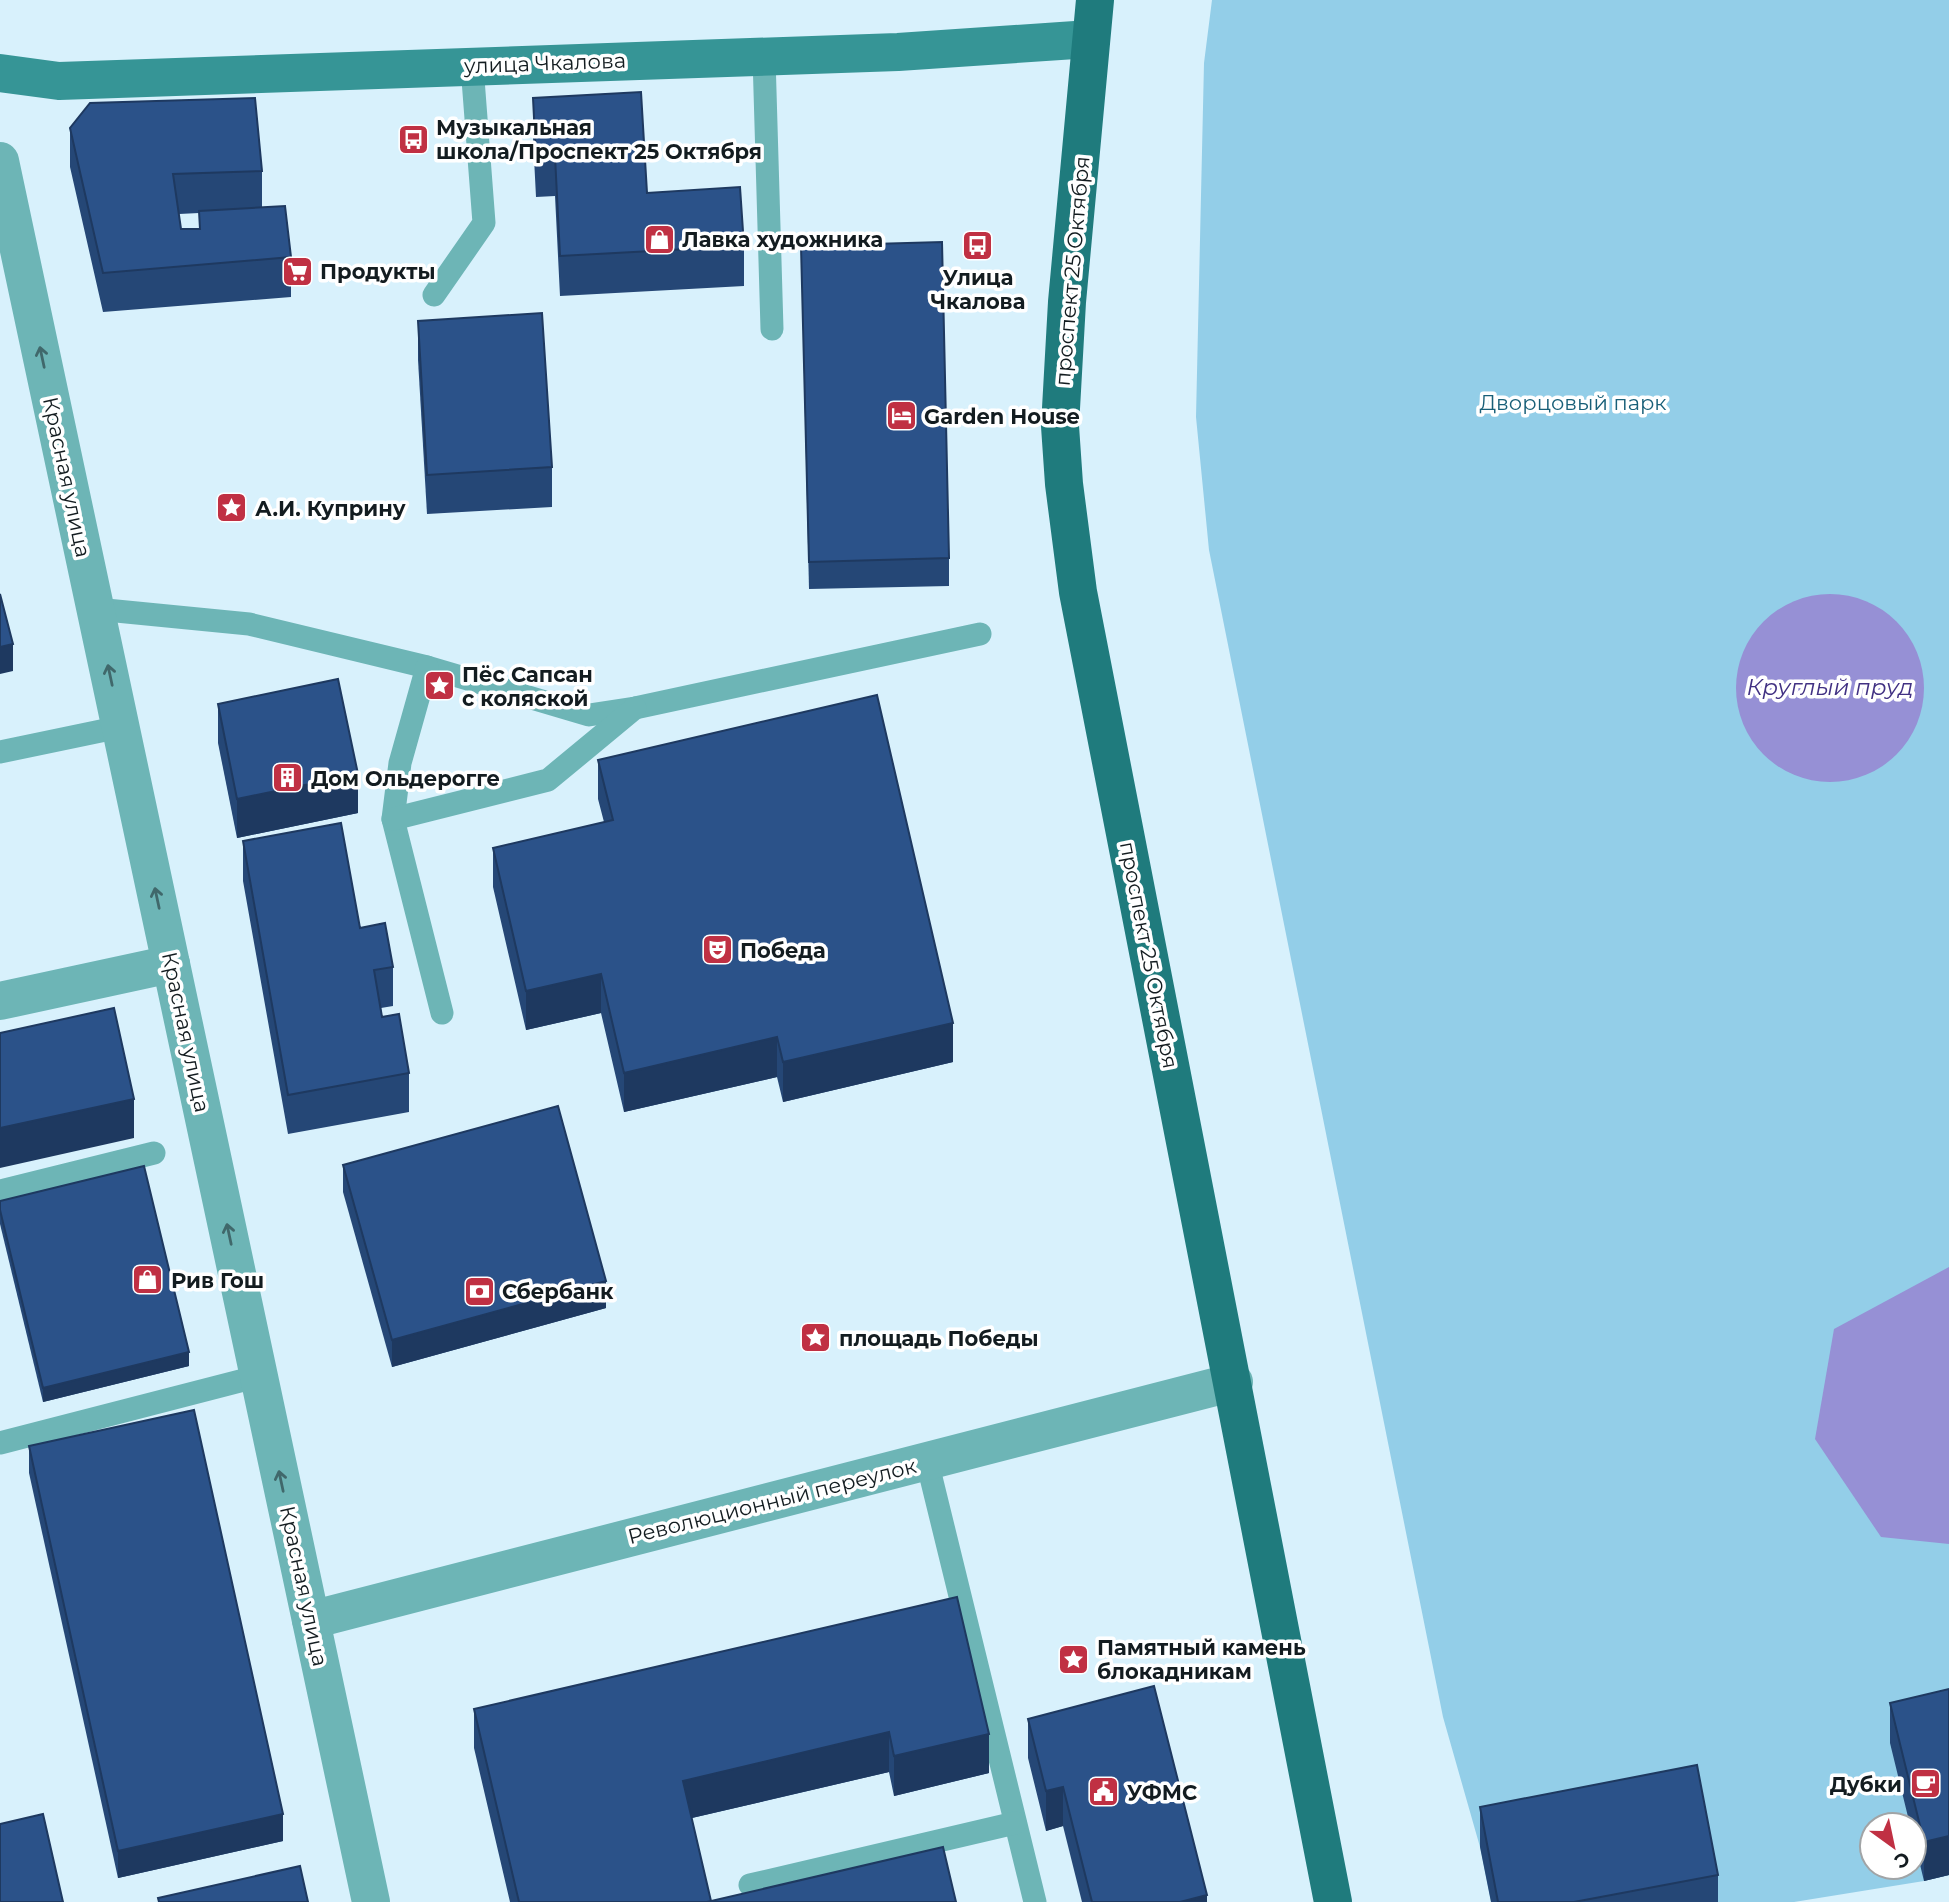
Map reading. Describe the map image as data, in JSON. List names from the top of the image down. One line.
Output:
{"streets":{"main road":["улица Чкалова","проспект 25 Октября"],"street":["Красная улица","Революционный переулок"]},"crossings":[["улица Чкалова","проспект 25 Октября"],["проспект 25 Октября","Революционный переулок"],["Красная улица","Революционный переулок"]],"one_way":["Красная улица"],"water":["Круглый пруд"],"parks":["Дворцовый парк"],"places":{"bus stop":["Музыкальная школа/Проспект 25 Октября","Улица Чкалова"],"shop":["Лавка художника","Рив Гош"],"supermarket":["Продукты"],"hotel":["Garden House"],"place":["А.И. Куприну","Пёс Сапсан с коляской","площадь Победы","Памятный камень блокадникам"],"building":["Дом Ольдерогге"],"theatre":["Победа"],"bank":["Сбербанк"],"cafe":["Дубки"],"public building":["УФМС"]},"north":"bottom right"}
